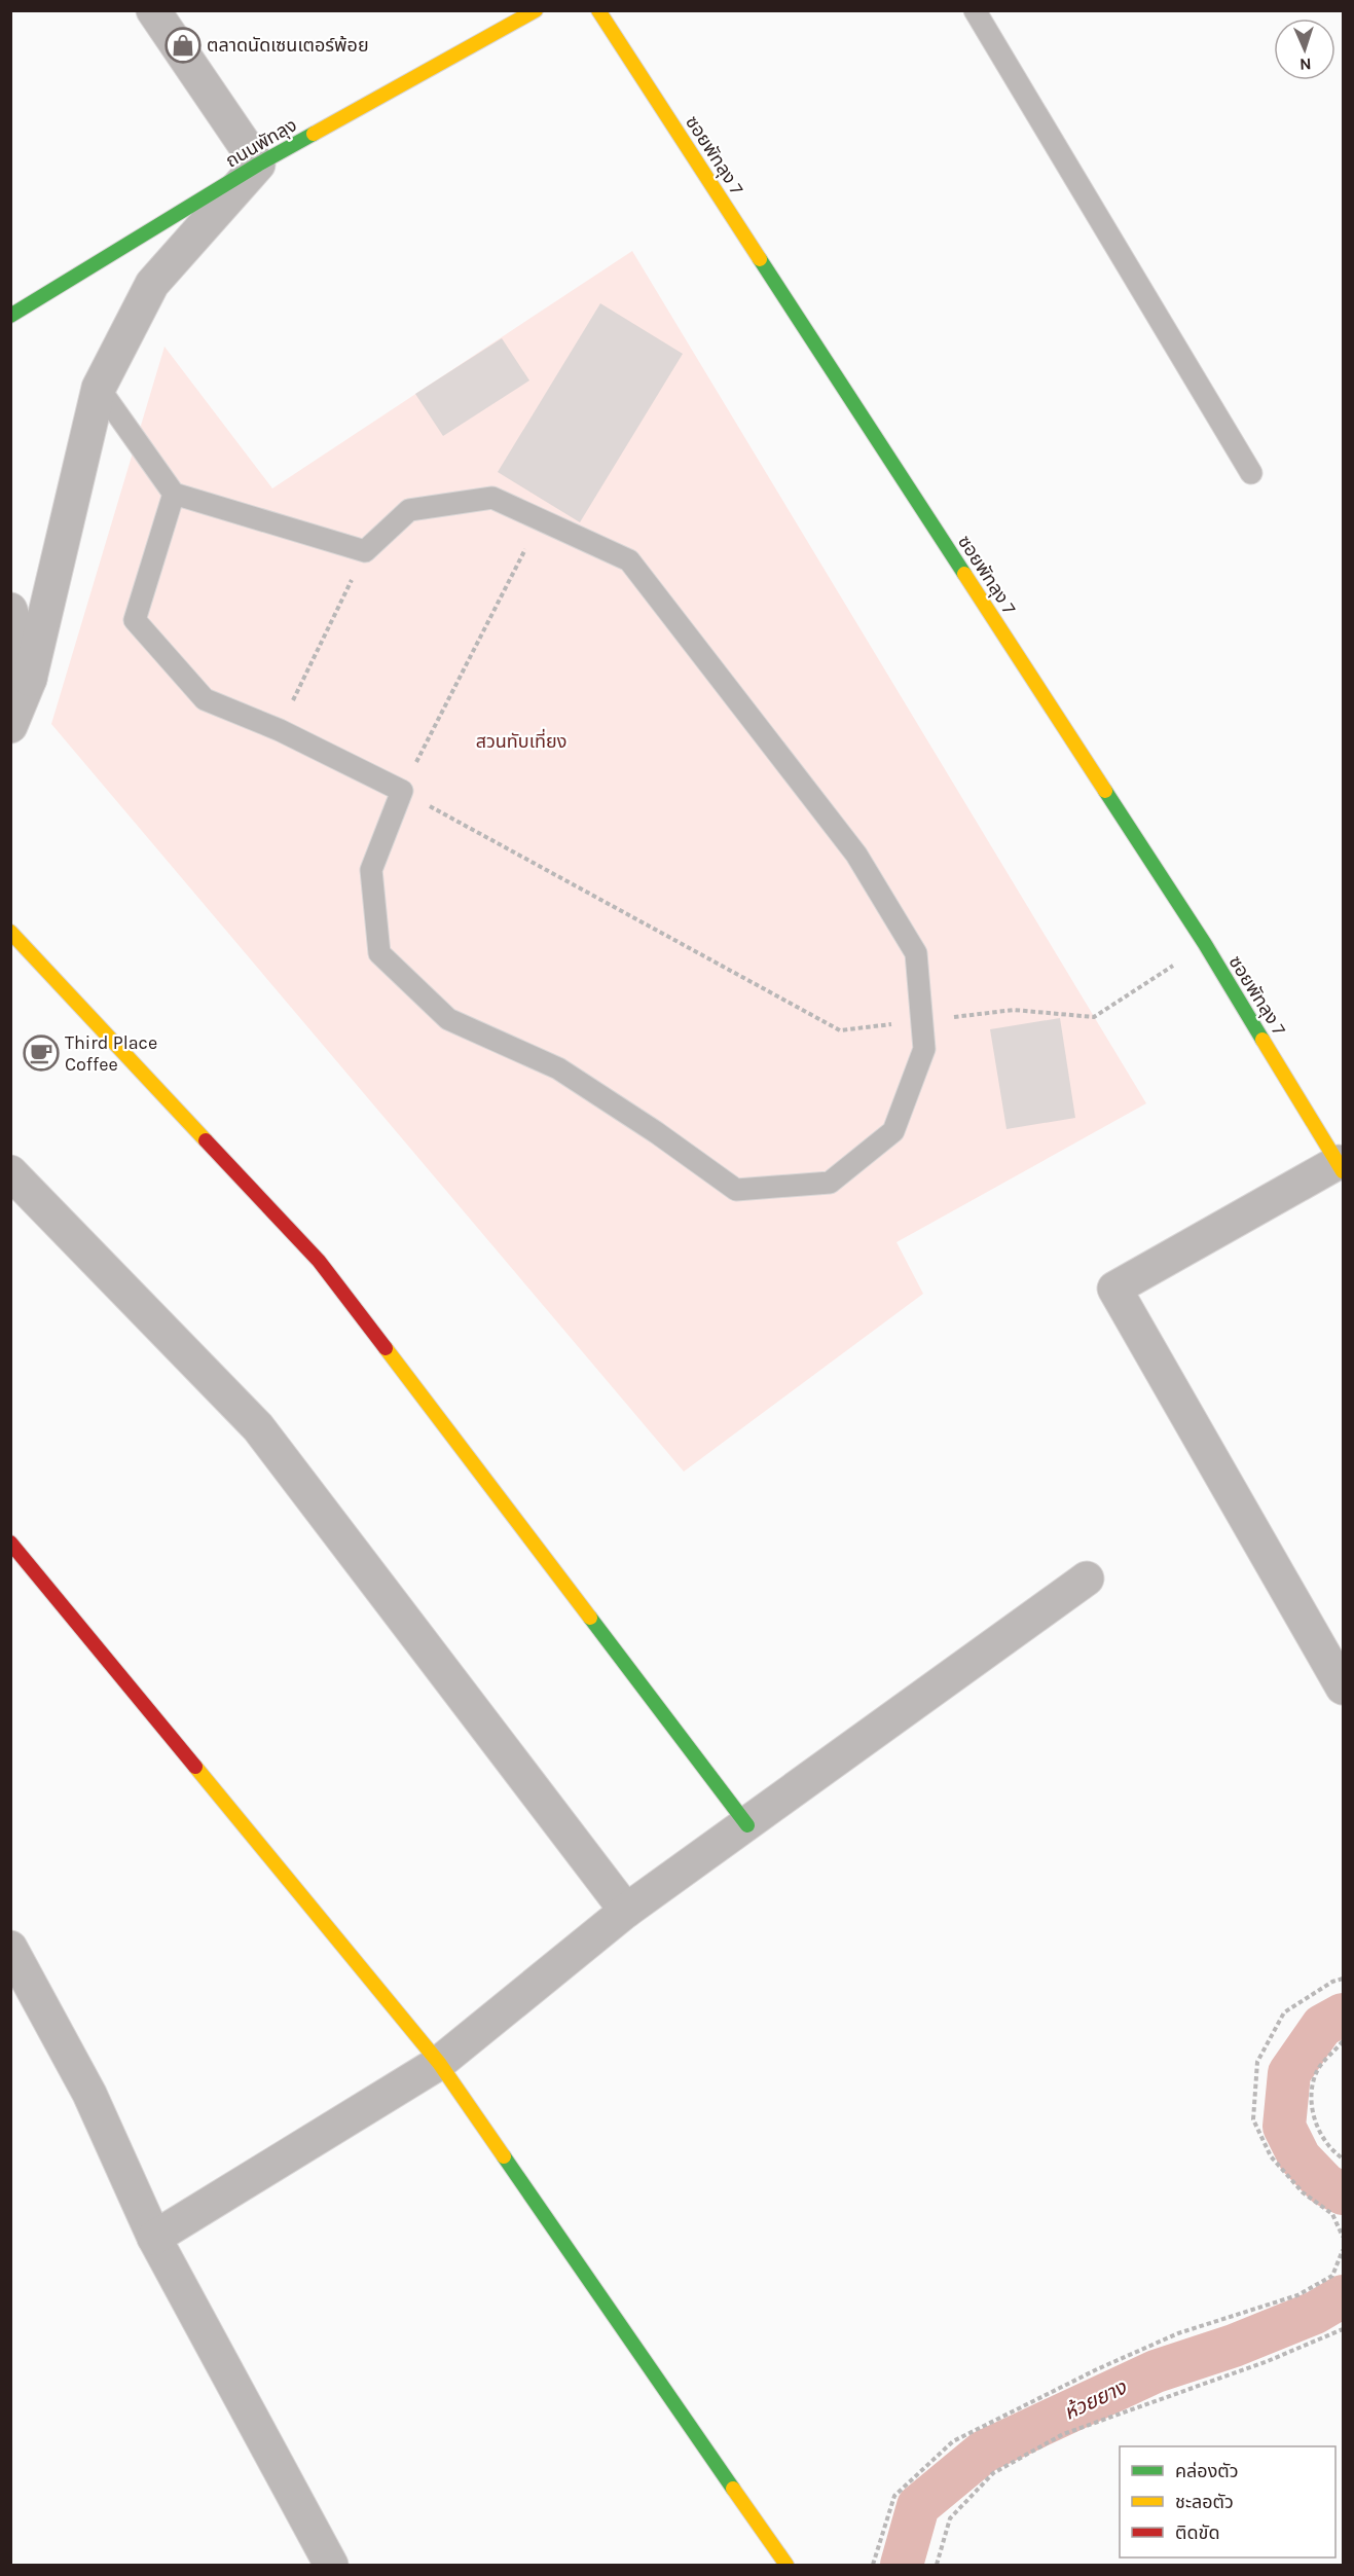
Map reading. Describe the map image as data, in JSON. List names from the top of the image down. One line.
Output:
{"streets":{"street":["ถนนพัทลุง","ซอยพัทลุง 7"]},"water":["ห้วยยาง"],"parks":["สวนทับเที่ยง"],"places":{"shop":["ตลาดนัดเซนเตอร์พ้อย"],"cafe":["Third Place Coffee"]},"legend":["คล่องตัว","ชะลอตัว","ติดขัด"],"north":"bottom"}
